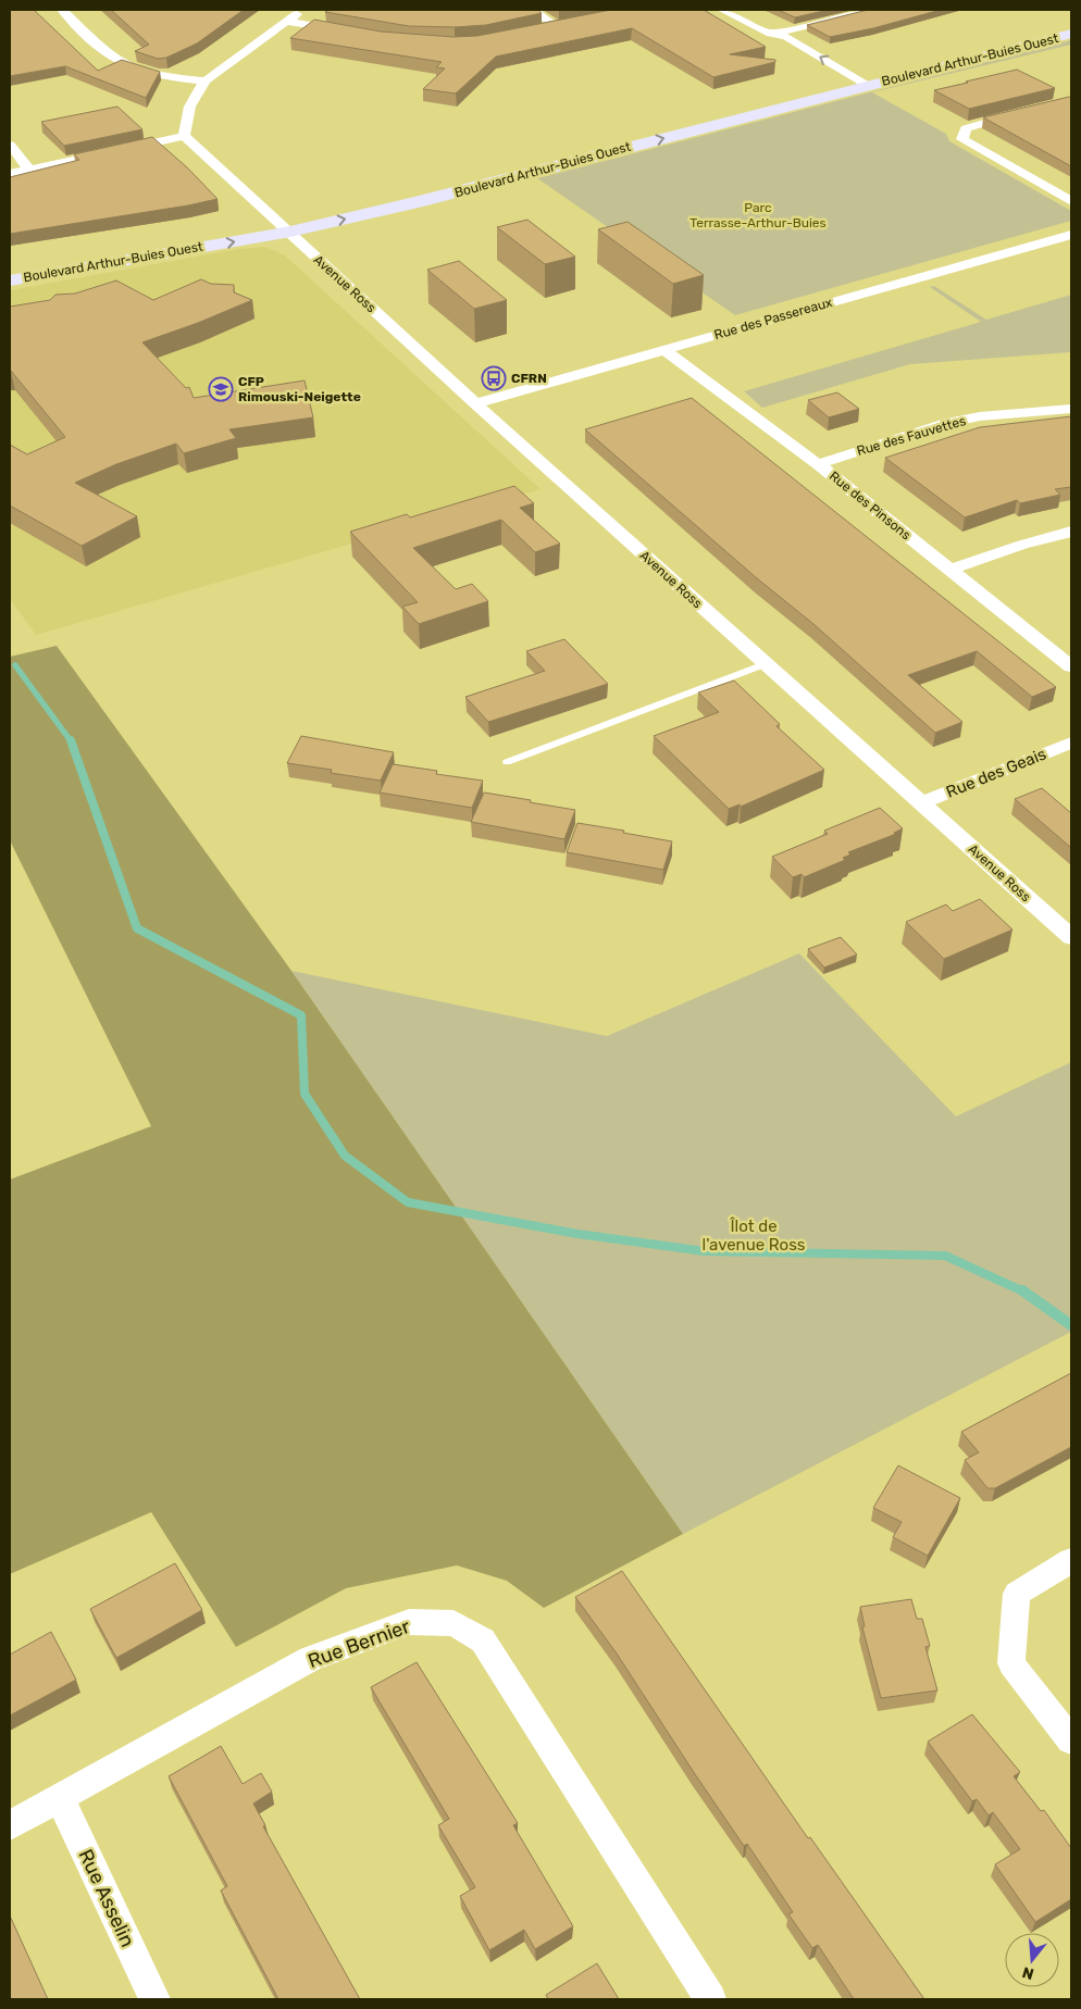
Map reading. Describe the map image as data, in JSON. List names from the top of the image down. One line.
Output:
{"streets":{"street":["Boulevard Arthur-Buies Ouest","Avenue Ross","Rue des Passereaux","Rue des Fauvettes","Rue des Pinsons","Rue des Geais","Rue Bernier","Rue Asselin"]},"crossings":[["Boulevard Arthur-Buies Ouest","Avenue Ross"],["Avenue Ross","Rue des Passereaux"],["Avenue Ross","Rue des Geais"],["Rue des Passereaux","Rue des Pinsons"],["Rue des Fauvettes","Rue des Pinsons"],["Rue Bernier","Rue Asselin"]],"parks":["Parc Terrasse-Arthur-Buies","Îlot de l'avenue Ross"],"places":{"bus stop":["CFRN"],"school or university":["CFP Rimouski-Neigette"]},"north":"bottom"}
